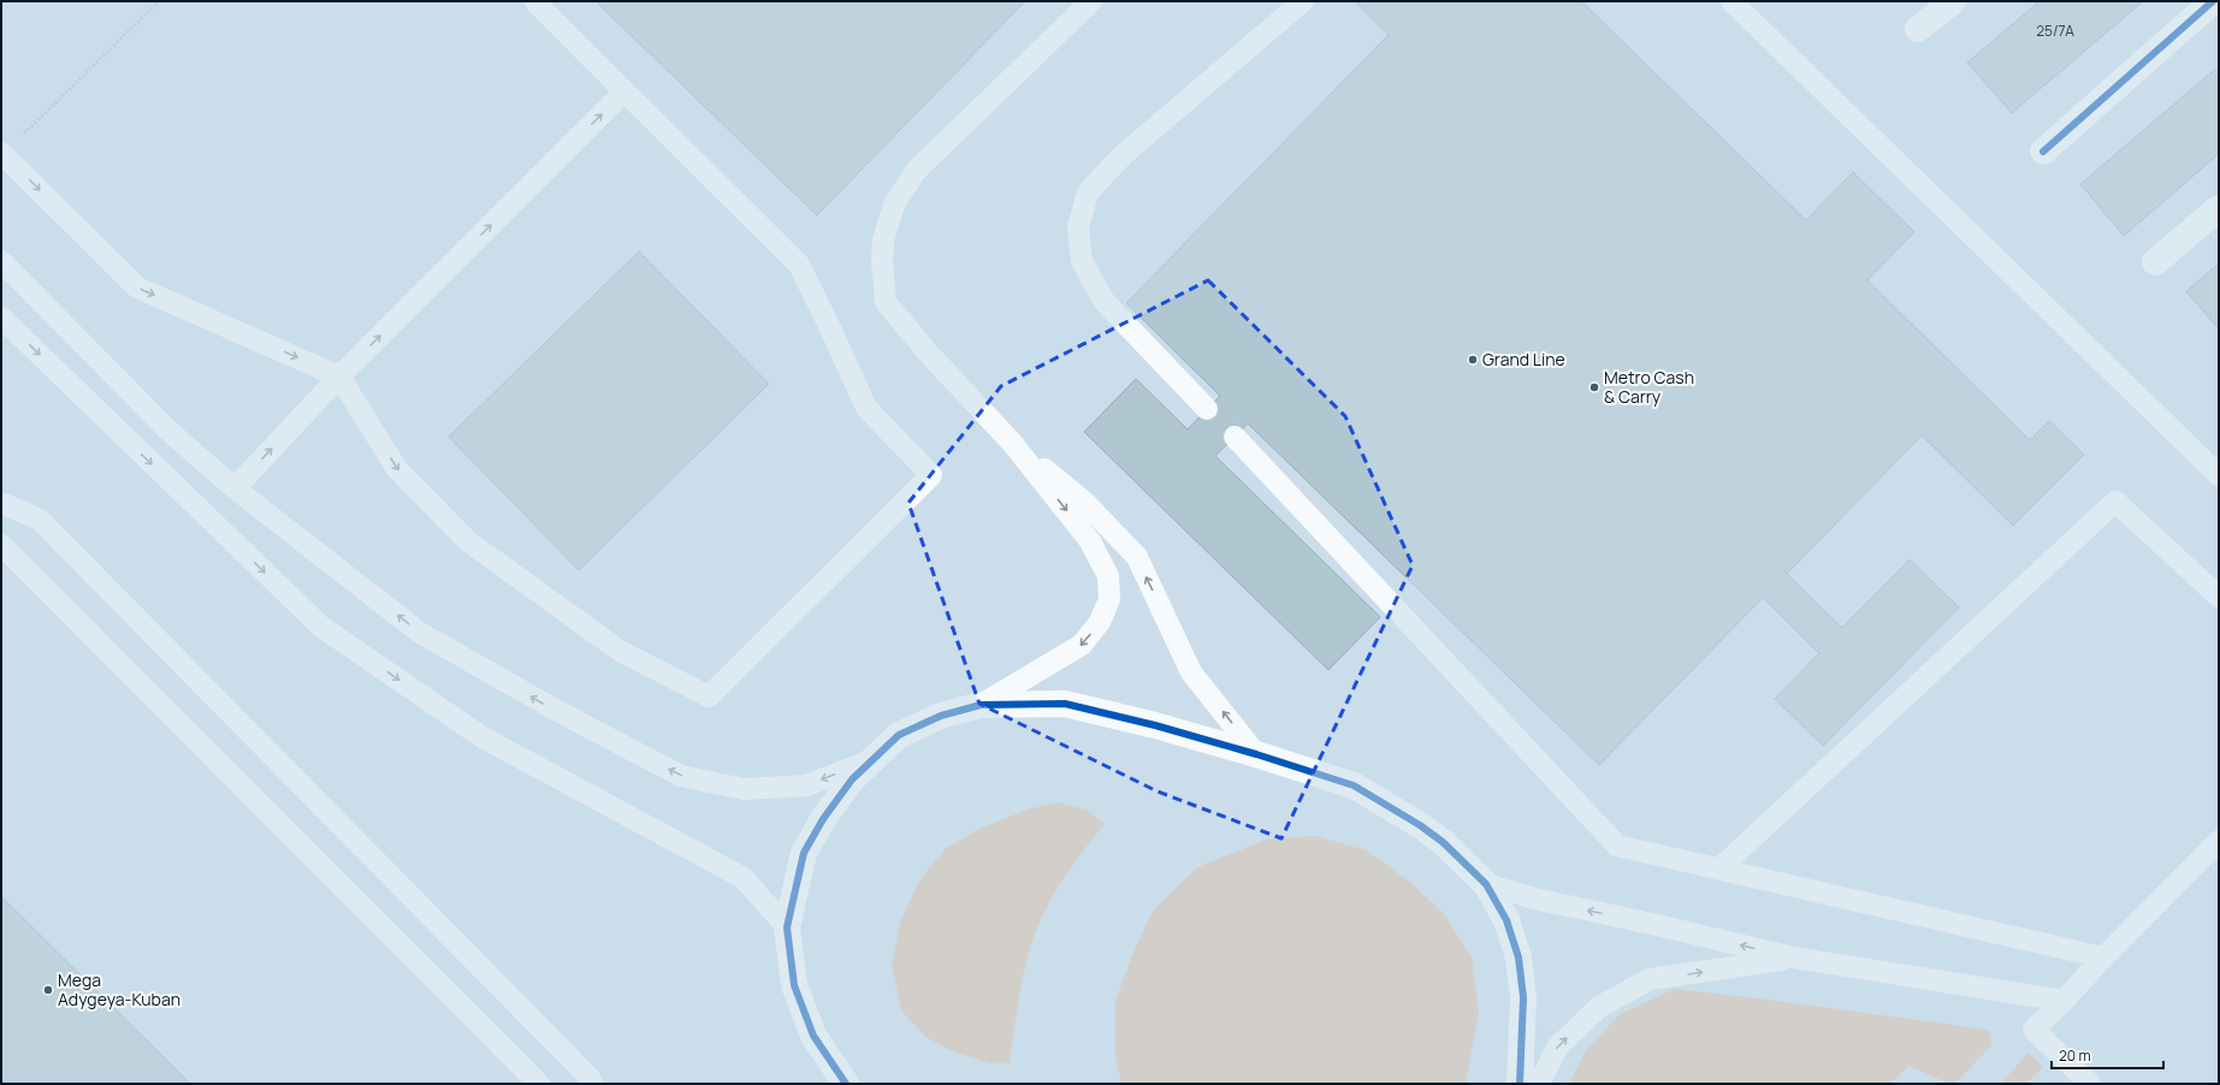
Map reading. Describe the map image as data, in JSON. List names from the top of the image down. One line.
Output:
{"places":["Grand Line","Metro Cash & Carry","Mega Adygeya-Kuban"],"house_numbers":["25/7А"],"scale_bar":"20 m"}
